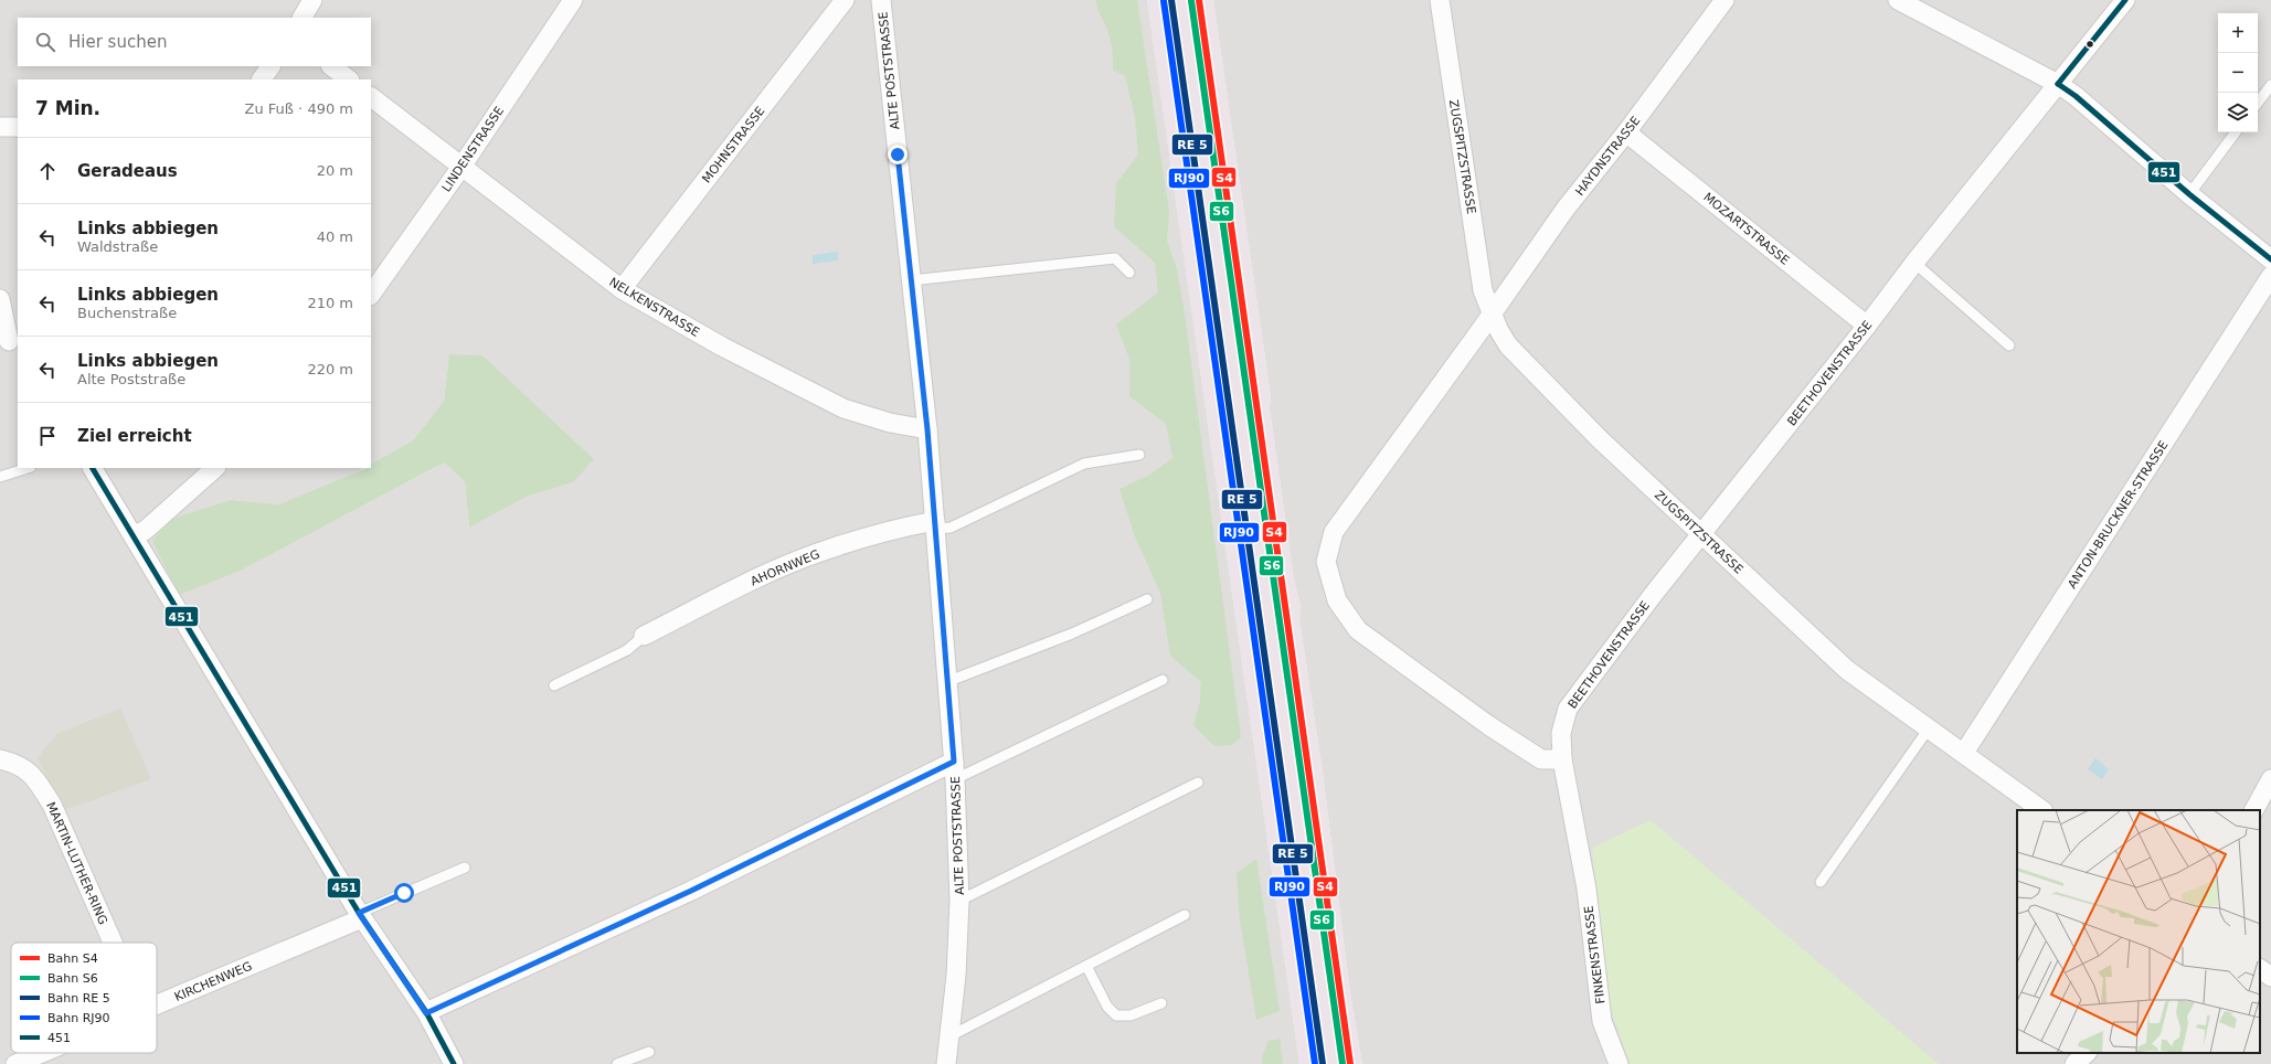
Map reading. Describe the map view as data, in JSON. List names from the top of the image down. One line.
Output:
{"streets":{"street":["ALTE POSTSTRASSE","MOHNSTRASSE","LINDENSTRASSE","HAYDNSTRASSE","ZUGSPITZSTRASSE","MOZARTSTRASSE","NELKENSTRASSE","BEETHOVENSTRASSE","ANTON-BRUCKNER-STRASSE","AHORNWEG","MARTIN-LUTHER-RING","FINKENSTRASSE","KIRCHENWEG"]},"crossings":[["ALTE POSTSTRASSE","NELKENSTRASSE"],["ALTE POSTSTRASSE","AHORNWEG"],["MOHNSTRASSE","NELKENSTRASSE"],["LINDENSTRASSE","NELKENSTRASSE"],["HAYDNSTRASSE","ZUGSPITZSTRASSE"],["HAYDNSTRASSE","MOZARTSTRASSE"],["ZUGSPITZSTRASSE","BEETHOVENSTRASSE"],["ZUGSPITZSTRASSE","ANTON-BRUCKNER-STRASSE"],["MOZARTSTRASSE","BEETHOVENSTRASSE"],["BEETHOVENSTRASSE","FINKENSTRASSE"]],"lines":["rail line S4","transit line 451","rail line S6","rail line RJ90"],"legend":["Bahn S4","Bahn S6","Bahn RE 5","Bahn RJ90","451"],"page":{"map_buttons":["+","−"],"search":"Hier suchen","heading":["7 Min.","Zu Fuß · 490 m"],"list":[["Geradeaus","20 m"],["Links abbiegen","Waldstraße","40 m"],["Links abbiegen","Buchenstraße","210 m"],["Links abbiegen","Alte Poststraße","220 m"],"Ziel erreicht"]}}
